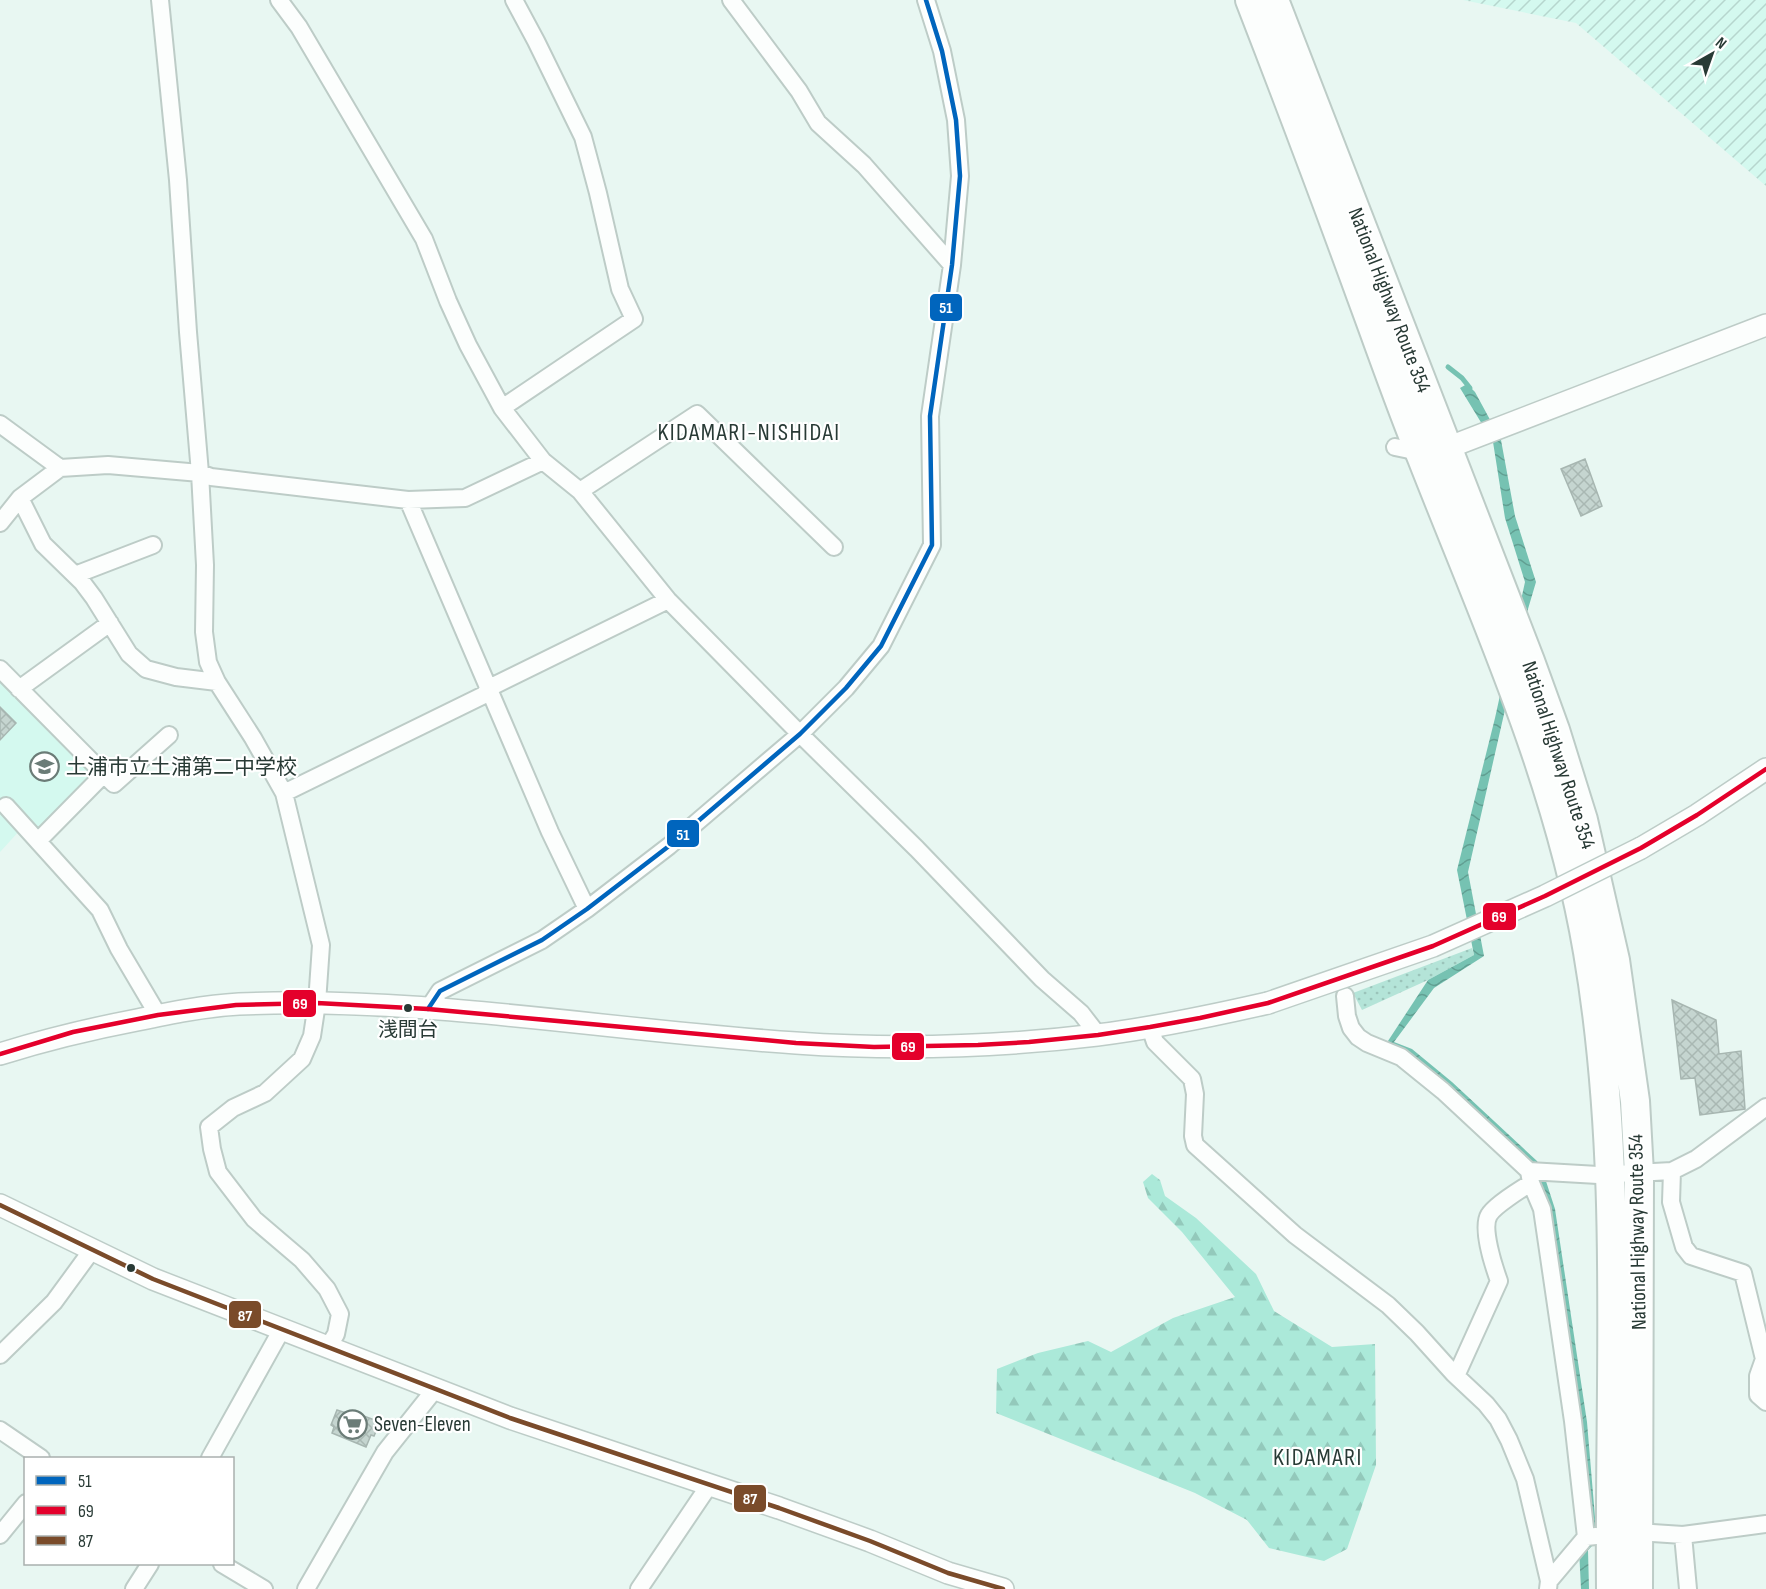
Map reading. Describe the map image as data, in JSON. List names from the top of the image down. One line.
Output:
{"streets":{"highway":["National Highway Route 354"]},"districts":["KIDAMARI-NISHIDAI","KIDAMARI"],"places":{"school or university":["土浦市立土浦第二中学校"],"other":["浅間台"],"supermarket":["Seven-Eleven"]},"lines":["transit line 51","transit line 69","transit line 87"],"legend":["51","69","87"],"north":"top right"}
